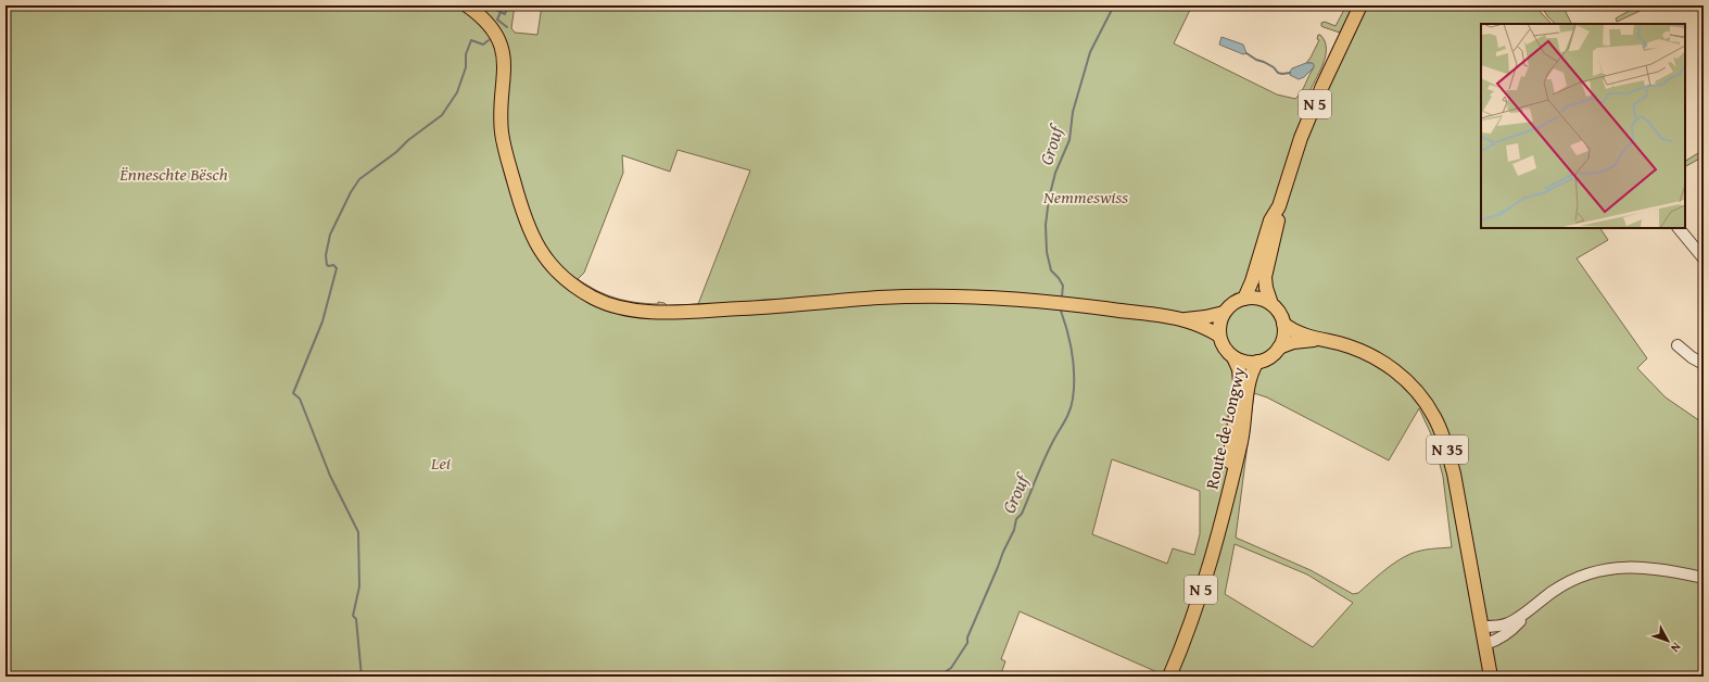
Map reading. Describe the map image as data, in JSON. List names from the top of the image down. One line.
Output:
{"streets":{"main road":["N 5","Route de Longwy","N 35"]},"crossings":[["N 5","Route de Longwy"],["N 5","N 35"],["Route de Longwy","N 35"]],"water":["Grouf"],"parks":["Ënneschte Bësch","Nemmeswiss","Lei"],"north":"bottom right"}
